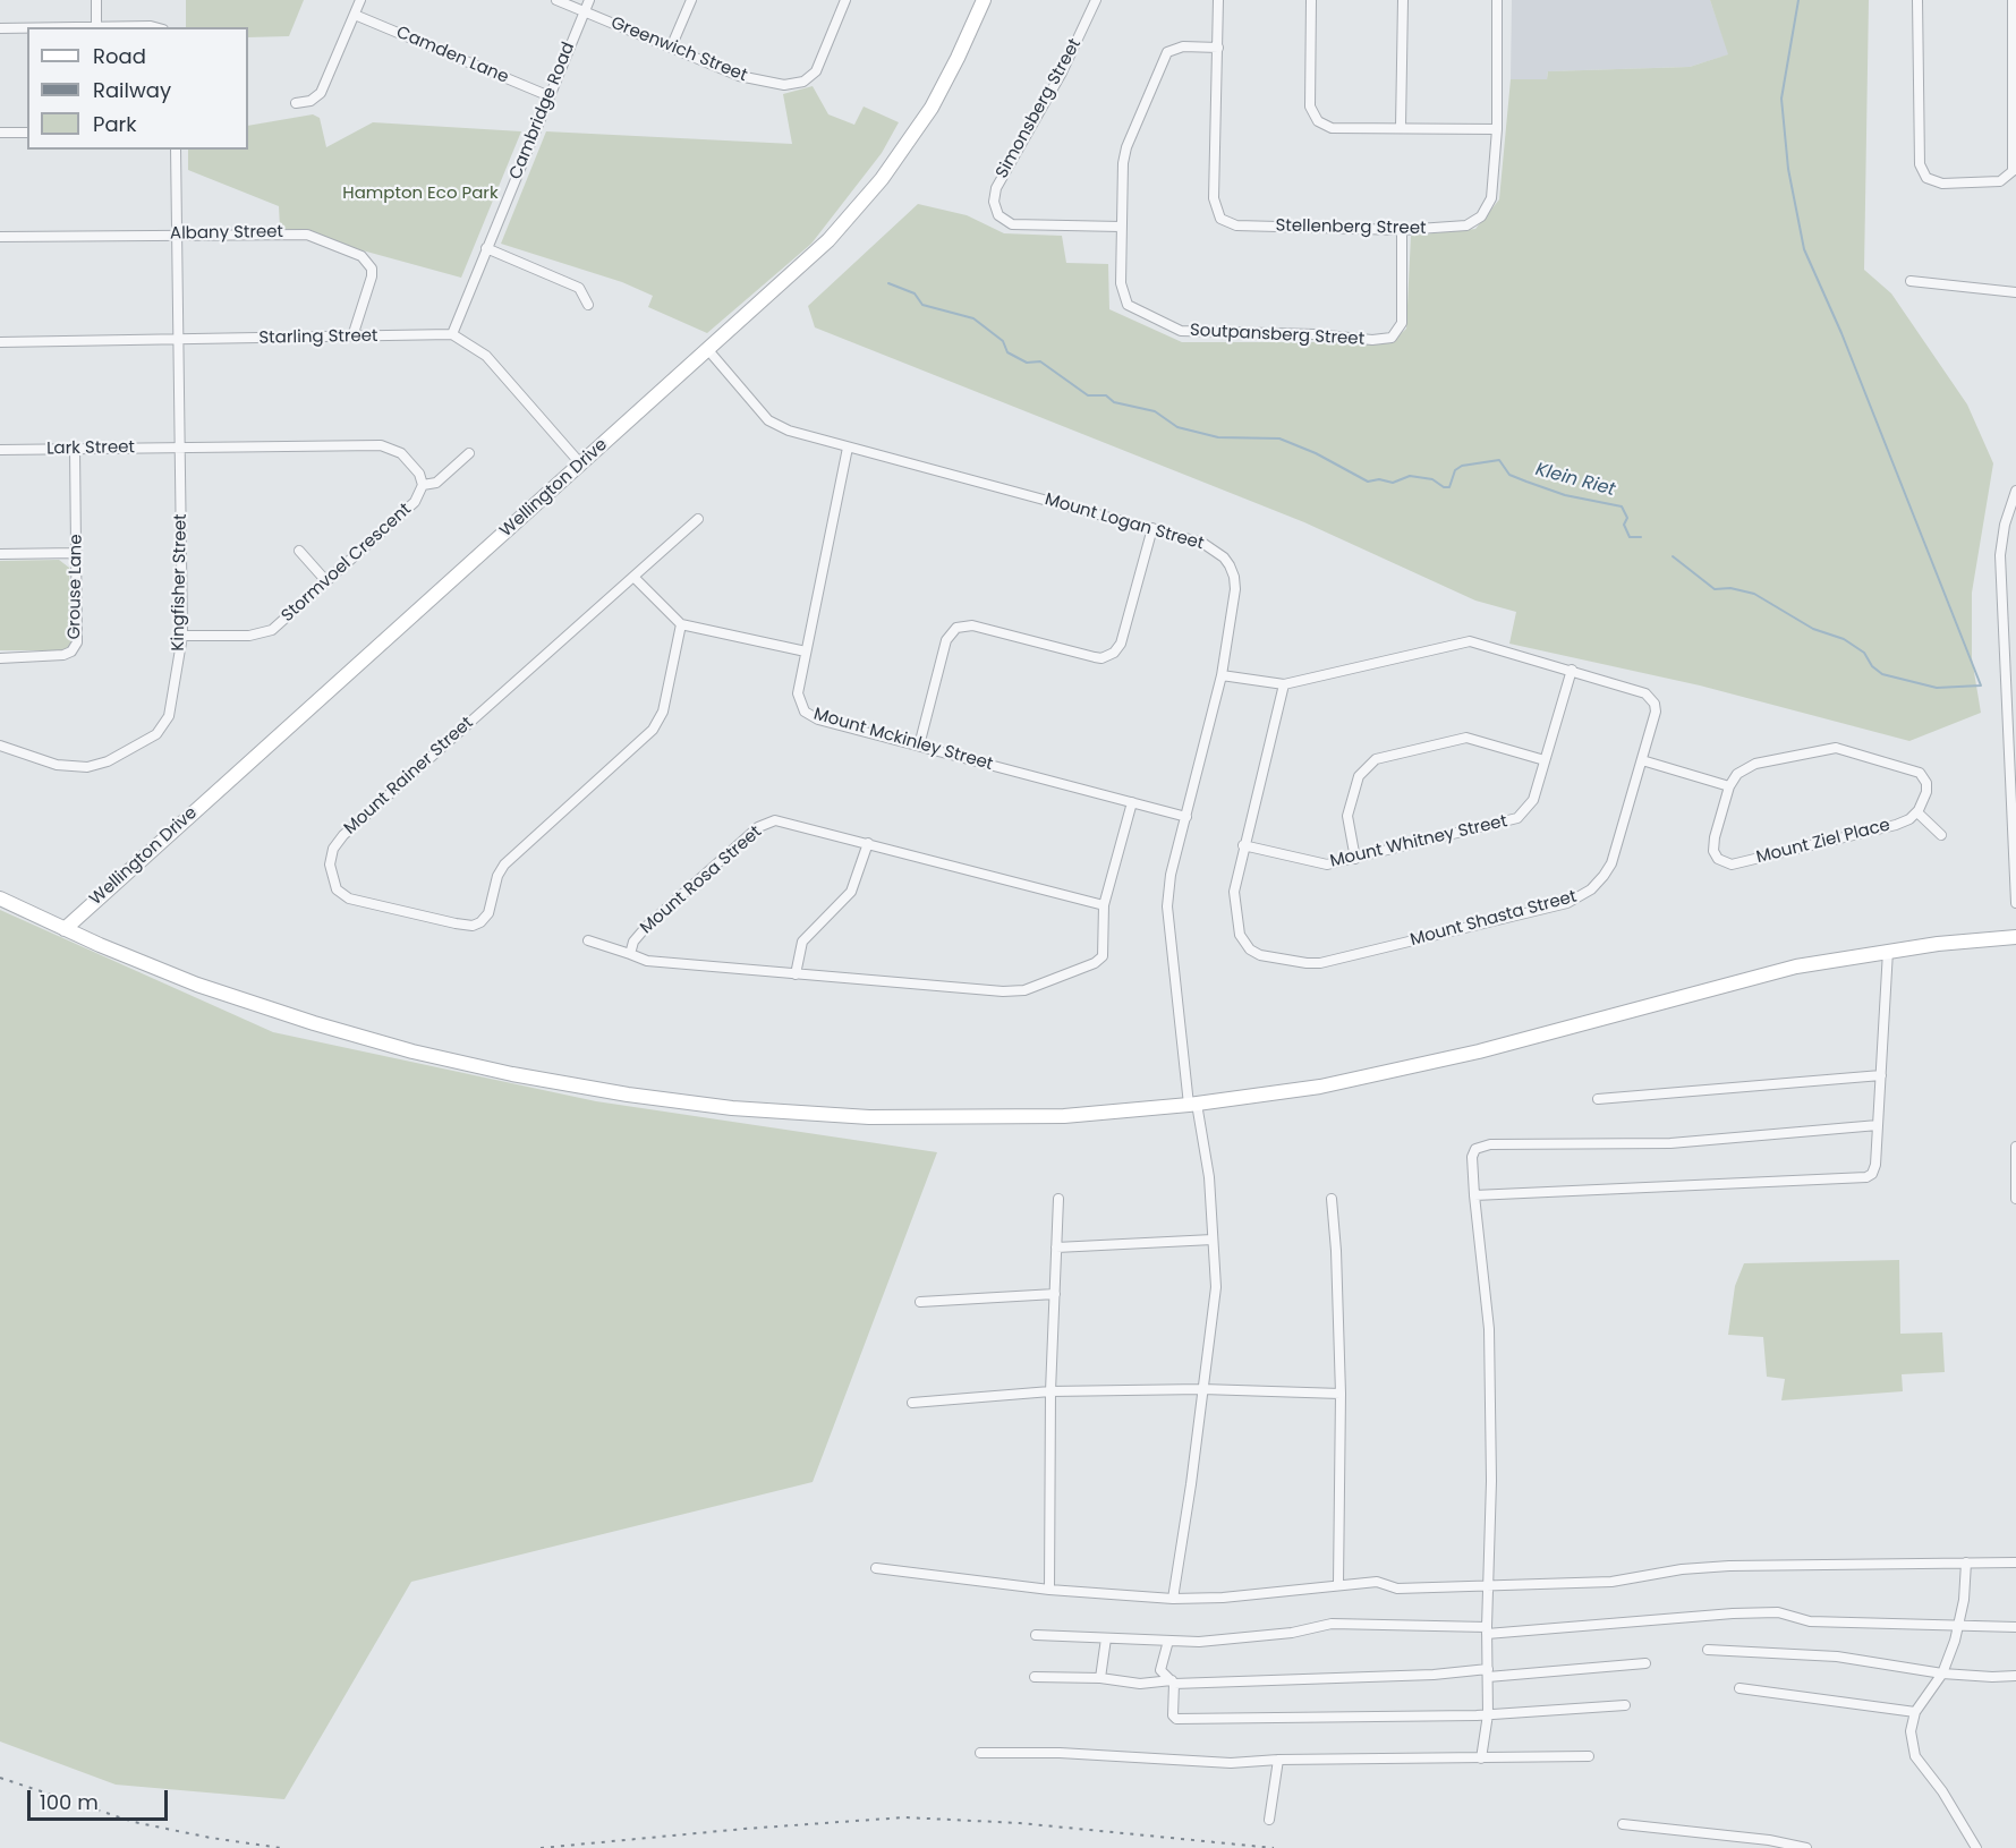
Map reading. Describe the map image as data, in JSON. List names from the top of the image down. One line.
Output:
{"streets":{"main road":["Wellington Drive"],"street":["Greenwich Street","Camden Lane","Simonsberg Street","Cambridge Road","Stellenberg Street","Albany Street","Soutpansberg Street","Starling Street","Lark Street","Mount Logan Street","Stormvoel Crescent","Kingfisher Street","Grouse Lane","Mount Mckinley Street","Mount Rainer Street","Mount Whitney Street","Mount Ziel Place","Mount Rosa Street","Mount Shasta Street"]},"crossings":[["Greenwich Street","Cambridge Road"],["Camden Lane","Cambridge Road"],["Simonsberg Street","Soutpansberg Street"],["Cambridge Road","Starling Street"],["Stellenberg Street","Soutpansberg Street"],["Albany Street","Starling Street"],["Albany Street","Kingfisher Street"],["Starling Street","Kingfisher Street"],["Lark Street","Stormvoel Crescent"],["Lark Street","Kingfisher Street"],["Lark Street","Grouse Lane"],["Wellington Drive","Mount Logan Street"],["Mount Logan Street","Mount Mckinley Street"],["Mount Logan Street","Mount Shasta Street"],["Stormvoel Crescent","Kingfisher Street"],["Mount Mckinley Street","Mount Rosa Street"],["Mount Whitney Street","Mount Shasta Street"]],"water":["Klein Riet"],"parks":["Hampton Eco Park"],"legend":["Road","Railway","Park"],"scale_bar":"100 m"}
